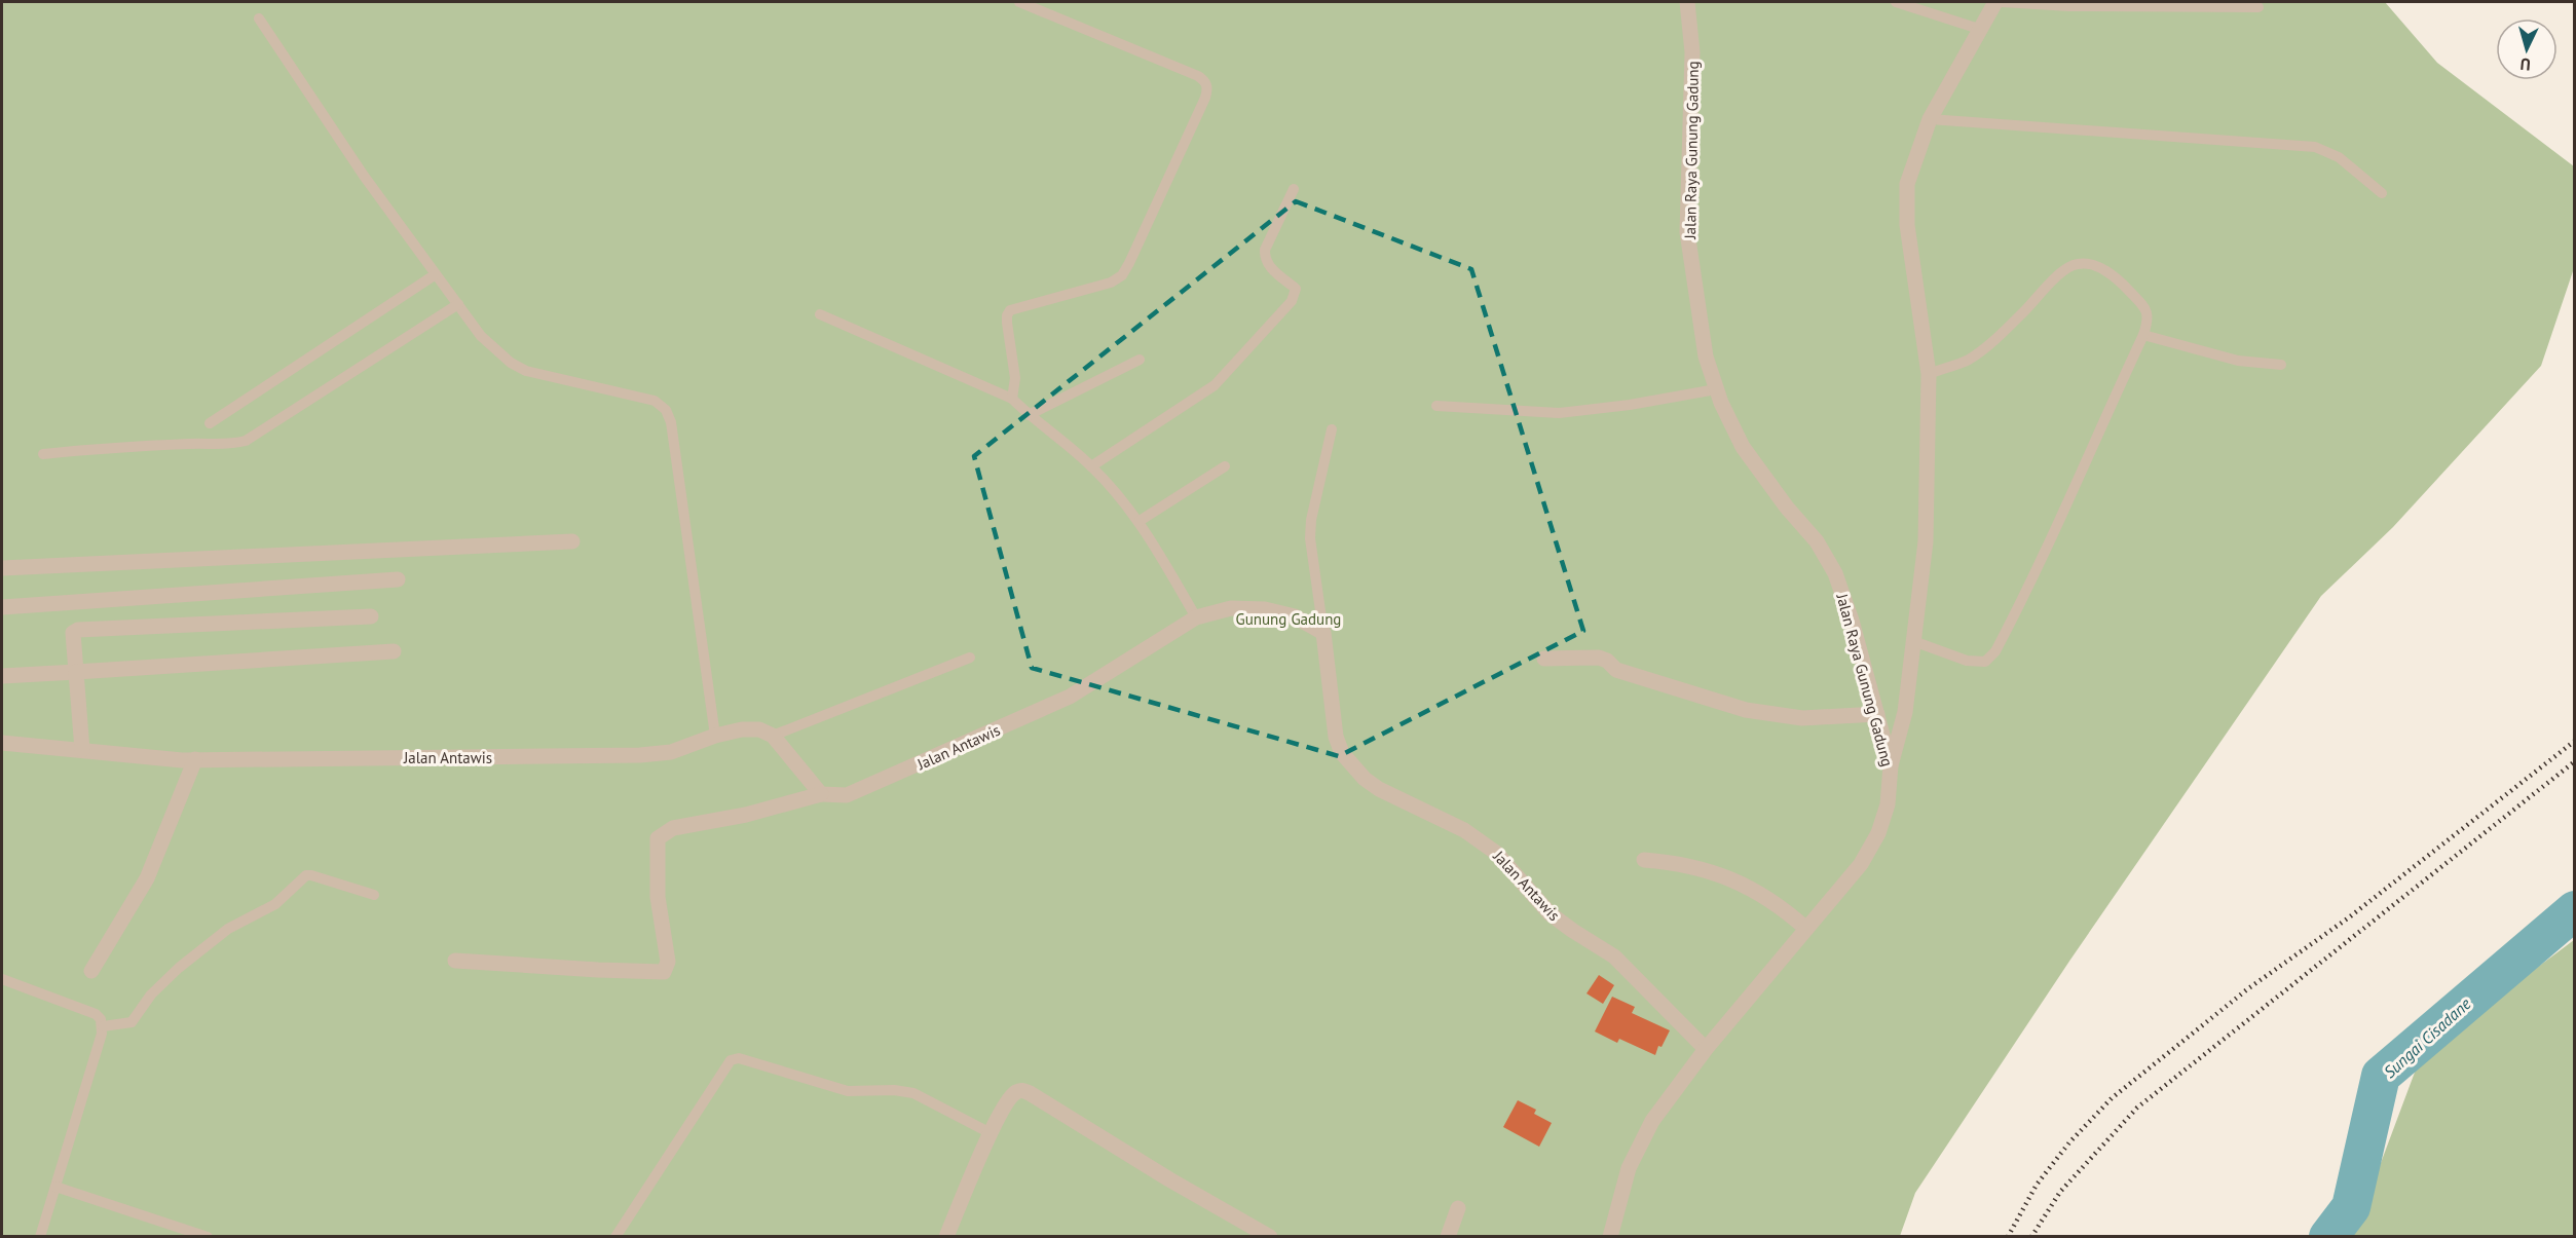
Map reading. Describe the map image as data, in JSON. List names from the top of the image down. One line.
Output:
{"streets":{"street":["Jalan Raya Gunung Gadung","Jalan Antawis"]},"crossings":[["Jalan Raya Gunung Gadung","Jalan Antawis"]],"water":["Sungai Cisadane"],"parks":["Gunung Gadung"],"north":"bottom"}
